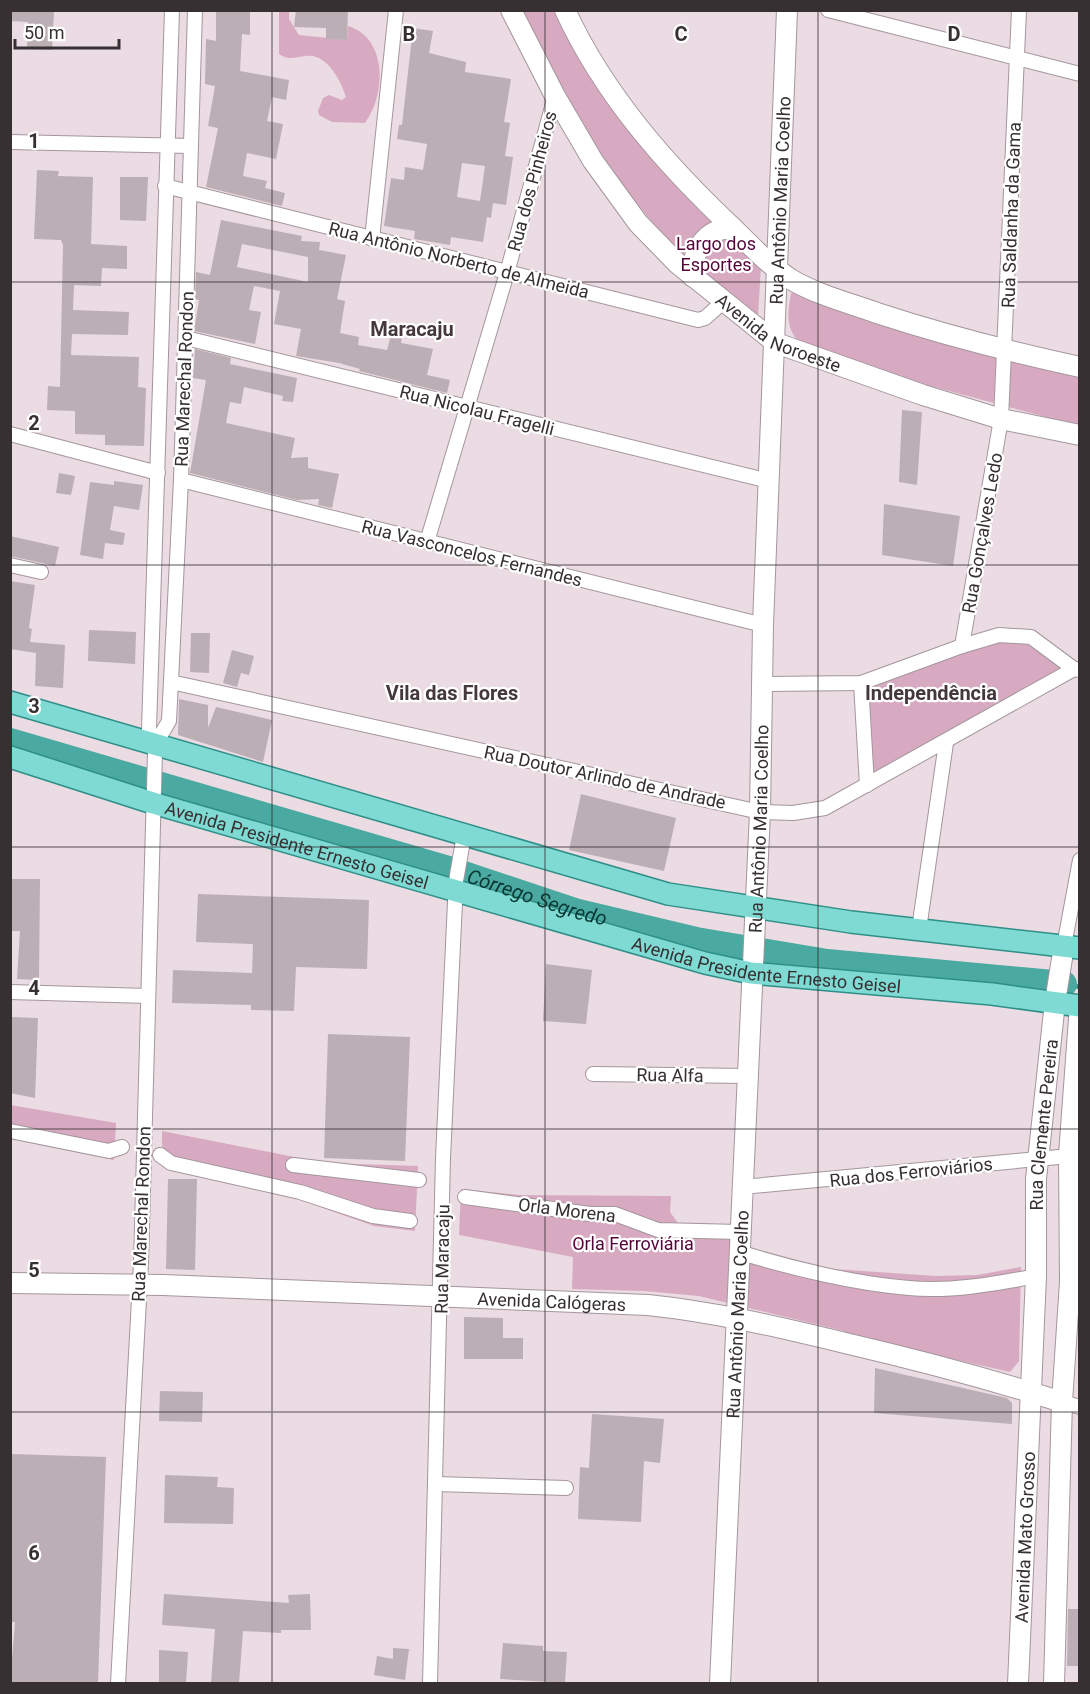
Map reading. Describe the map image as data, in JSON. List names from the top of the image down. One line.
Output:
{"streets":{"main road":["Rua Antônio Maria Coelho","Avenida Noroeste","Avenida Presidente Ernesto Geisel","Rua Clemente Pereira","Avenida Calógeras","Avenida Mato Grosso"],"street":["Rua dos Pinheiros","Rua Saldanha da Gama","Rua Antônio Norberto de Almeida","Rua Marechal Rondon","Rua Nicolau Fragelli","Rua Gonçalves Ledo","Rua Vasconcelos Fernandes","Rua Doutor Arlindo de Andrade","Rua Alfa","Rua dos Ferroviários","Orla Morena","Rua Maracaju"]},"crossings":[["Rua dos Pinheiros","Rua Antônio Norberto de Almeida"],["Rua dos Pinheiros","Avenida Noroeste"],["Rua dos Pinheiros","Rua Nicolau Fragelli"],["Rua dos Pinheiros","Rua Vasconcelos Fernandes"],["Rua Antônio Maria Coelho","Avenida Noroeste"],["Rua Antônio Maria Coelho","Rua Nicolau Fragelli"],["Rua Antônio Maria Coelho","Rua Vasconcelos Fernandes"],["Rua Antônio Maria Coelho","Rua Doutor Arlindo de Andrade"],["Rua Antônio Maria Coelho","Avenida Presidente Ernesto Geisel"],["Rua Antônio Maria Coelho","Rua Alfa"],["Rua Antônio Maria Coelho","Rua dos Ferroviários"],["Rua Antônio Maria Coelho","Orla Morena"],["Rua Antônio Maria Coelho","Avenida Calógeras"],["Rua Saldanha da Gama","Avenida Noroeste"],["Rua Saldanha da Gama","Rua Gonçalves Ledo"],["Rua Antônio Norberto de Almeida","Avenida Noroeste"],["Rua Antônio Norberto de Almeida","Rua Marechal Rondon"],["Avenida Noroeste","Rua Gonçalves Ledo"],["Rua Marechal Rondon","Rua Nicolau Fragelli"],["Rua Marechal Rondon","Rua Vasconcelos Fernandes"],["Rua Marechal Rondon","Rua Doutor Arlindo de Andrade"],["Rua Marechal Rondon","Avenida Presidente Ernesto Geisel"],["Rua Marechal Rondon","Avenida Calógeras"],["Avenida Presidente Ernesto Geisel","Rua Clemente Pereira"],["Avenida Presidente Ernesto Geisel","Rua Maracaju"],["Rua Clemente Pereira","Rua dos Ferroviários"],["Rua Clemente Pereira","Avenida Calógeras"],["Rua Clemente Pereira","Avenida Mato Grosso"],["Rua Maracaju","Avenida Calógeras"],["Avenida Calógeras","Avenida Mato Grosso"]],"districts":["Maracaju","Vila das Flores","Independência"],"water":["Córrego Segredo"],"parks":["Largo dos Esportes","Orla Ferroviária"],"scale_bar":"50 m","grid":{"columns":["B","C","D"],"rows":["1","2","3","4","5","6"]}}
